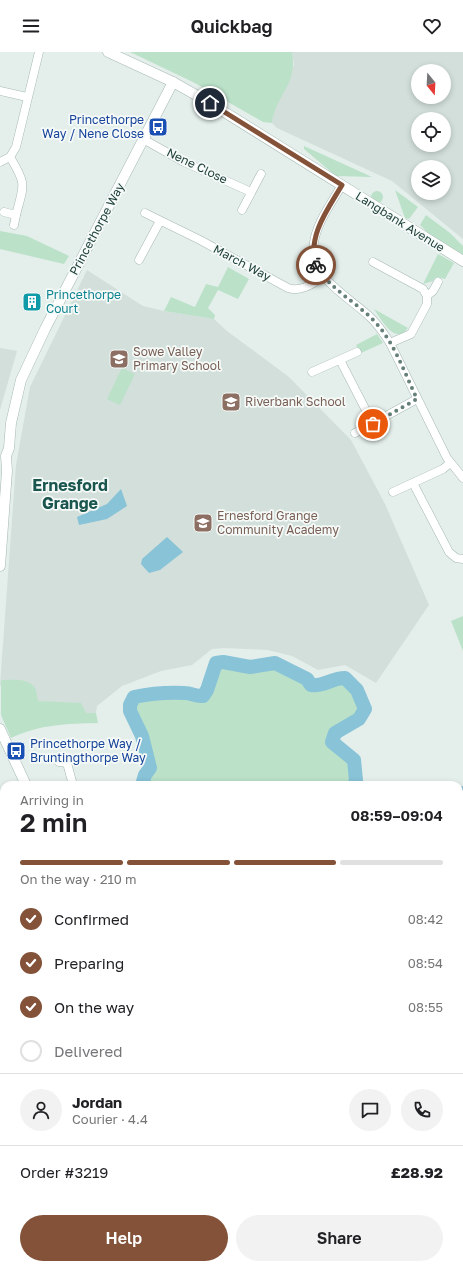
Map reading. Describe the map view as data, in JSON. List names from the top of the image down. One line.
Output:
{"streets":{"street":["Nene Close","Langbank Avenue","Princethorpe Way","March Way"]},"crossings":[["Nene Close","Princethorpe Way"],["Langbank Avenue","Princethorpe Way"]],"districts":["Ernesford Grange"],"places":{"bus stop":["Princethorpe Way / Nene Close","Princethorpe Way / Bruntingthorpe Way"],"building":["Princethorpe Court"],"school or university":["Sowe Valley Primary School","Riverbank School","Ernesford Grange Community Academy"]},"north":"bottom","page":{"header":"Quickbag","heading":["2 min","Arriving in","08:59–09:04"],"panel":["Jordan","Courier · 4.4","Order #3219","£28.92"],"bar":"On the way · 210 m","list":[["Confirmed","08:42"],["Preparing","08:54"],["On the way","08:55"],"Delivered"],"buttons":["Help","Share"]}}
